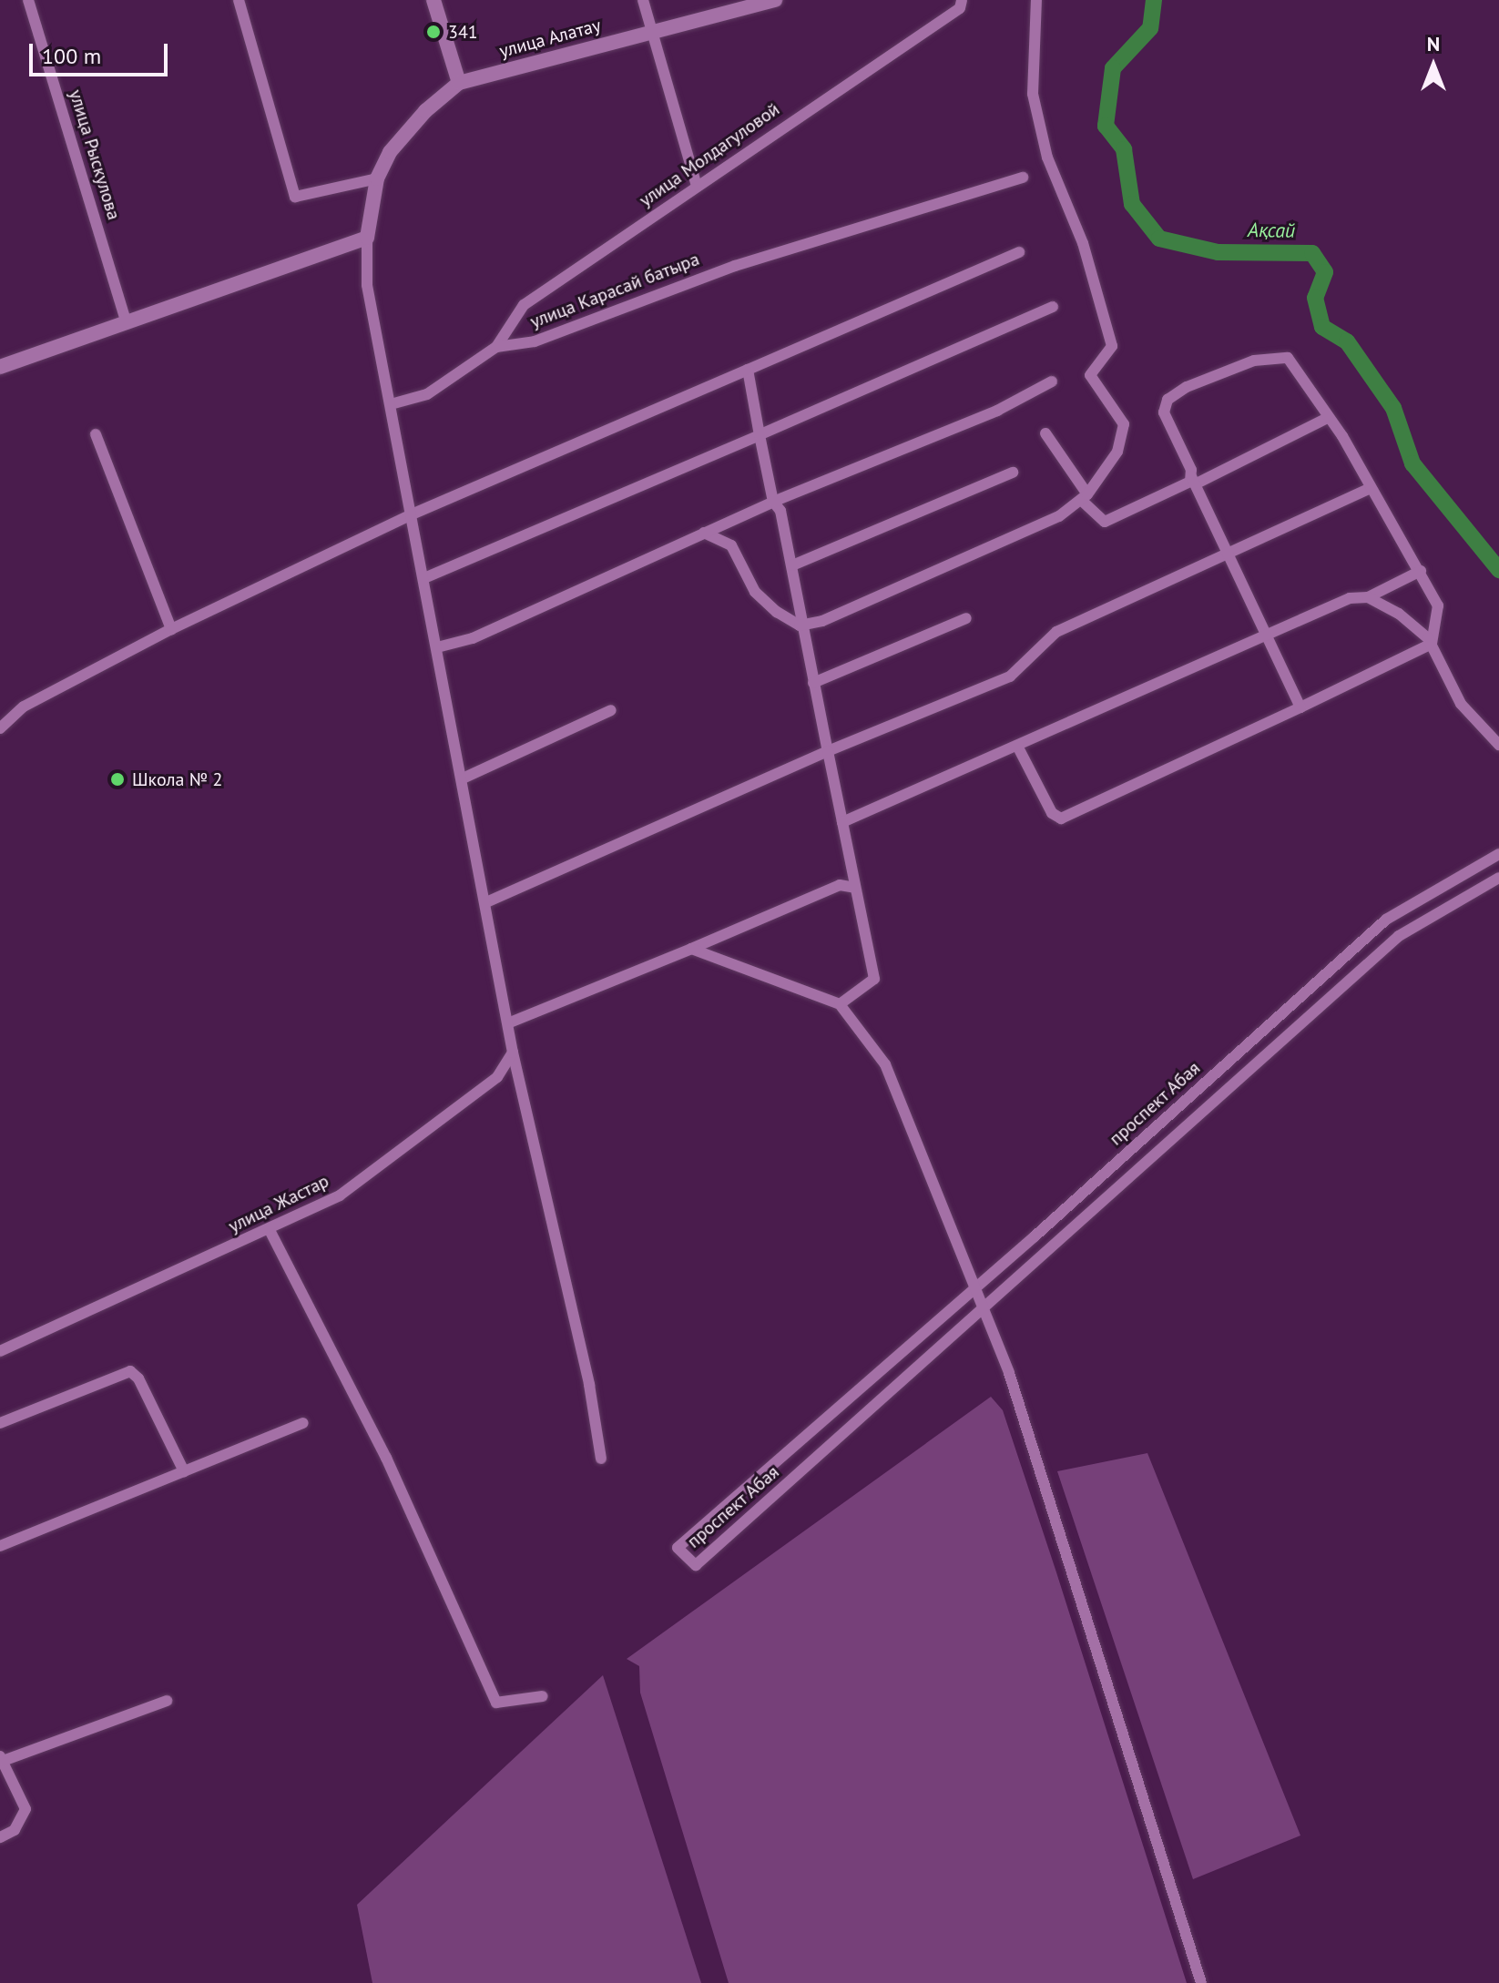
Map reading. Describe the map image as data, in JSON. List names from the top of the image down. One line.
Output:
{"streets":{"street":["улица Алатау","улица Рыскулова","улица Молдагуловой","улица Карасай батыра","проспект Абая","улица Жастар"]},"crossings":[["улица Молдагуловой","улица Карасай батыра"]],"water":["Ақсай"],"places":["341","Школа № 2"],"scale_bar":"100 m","north":"top"}
